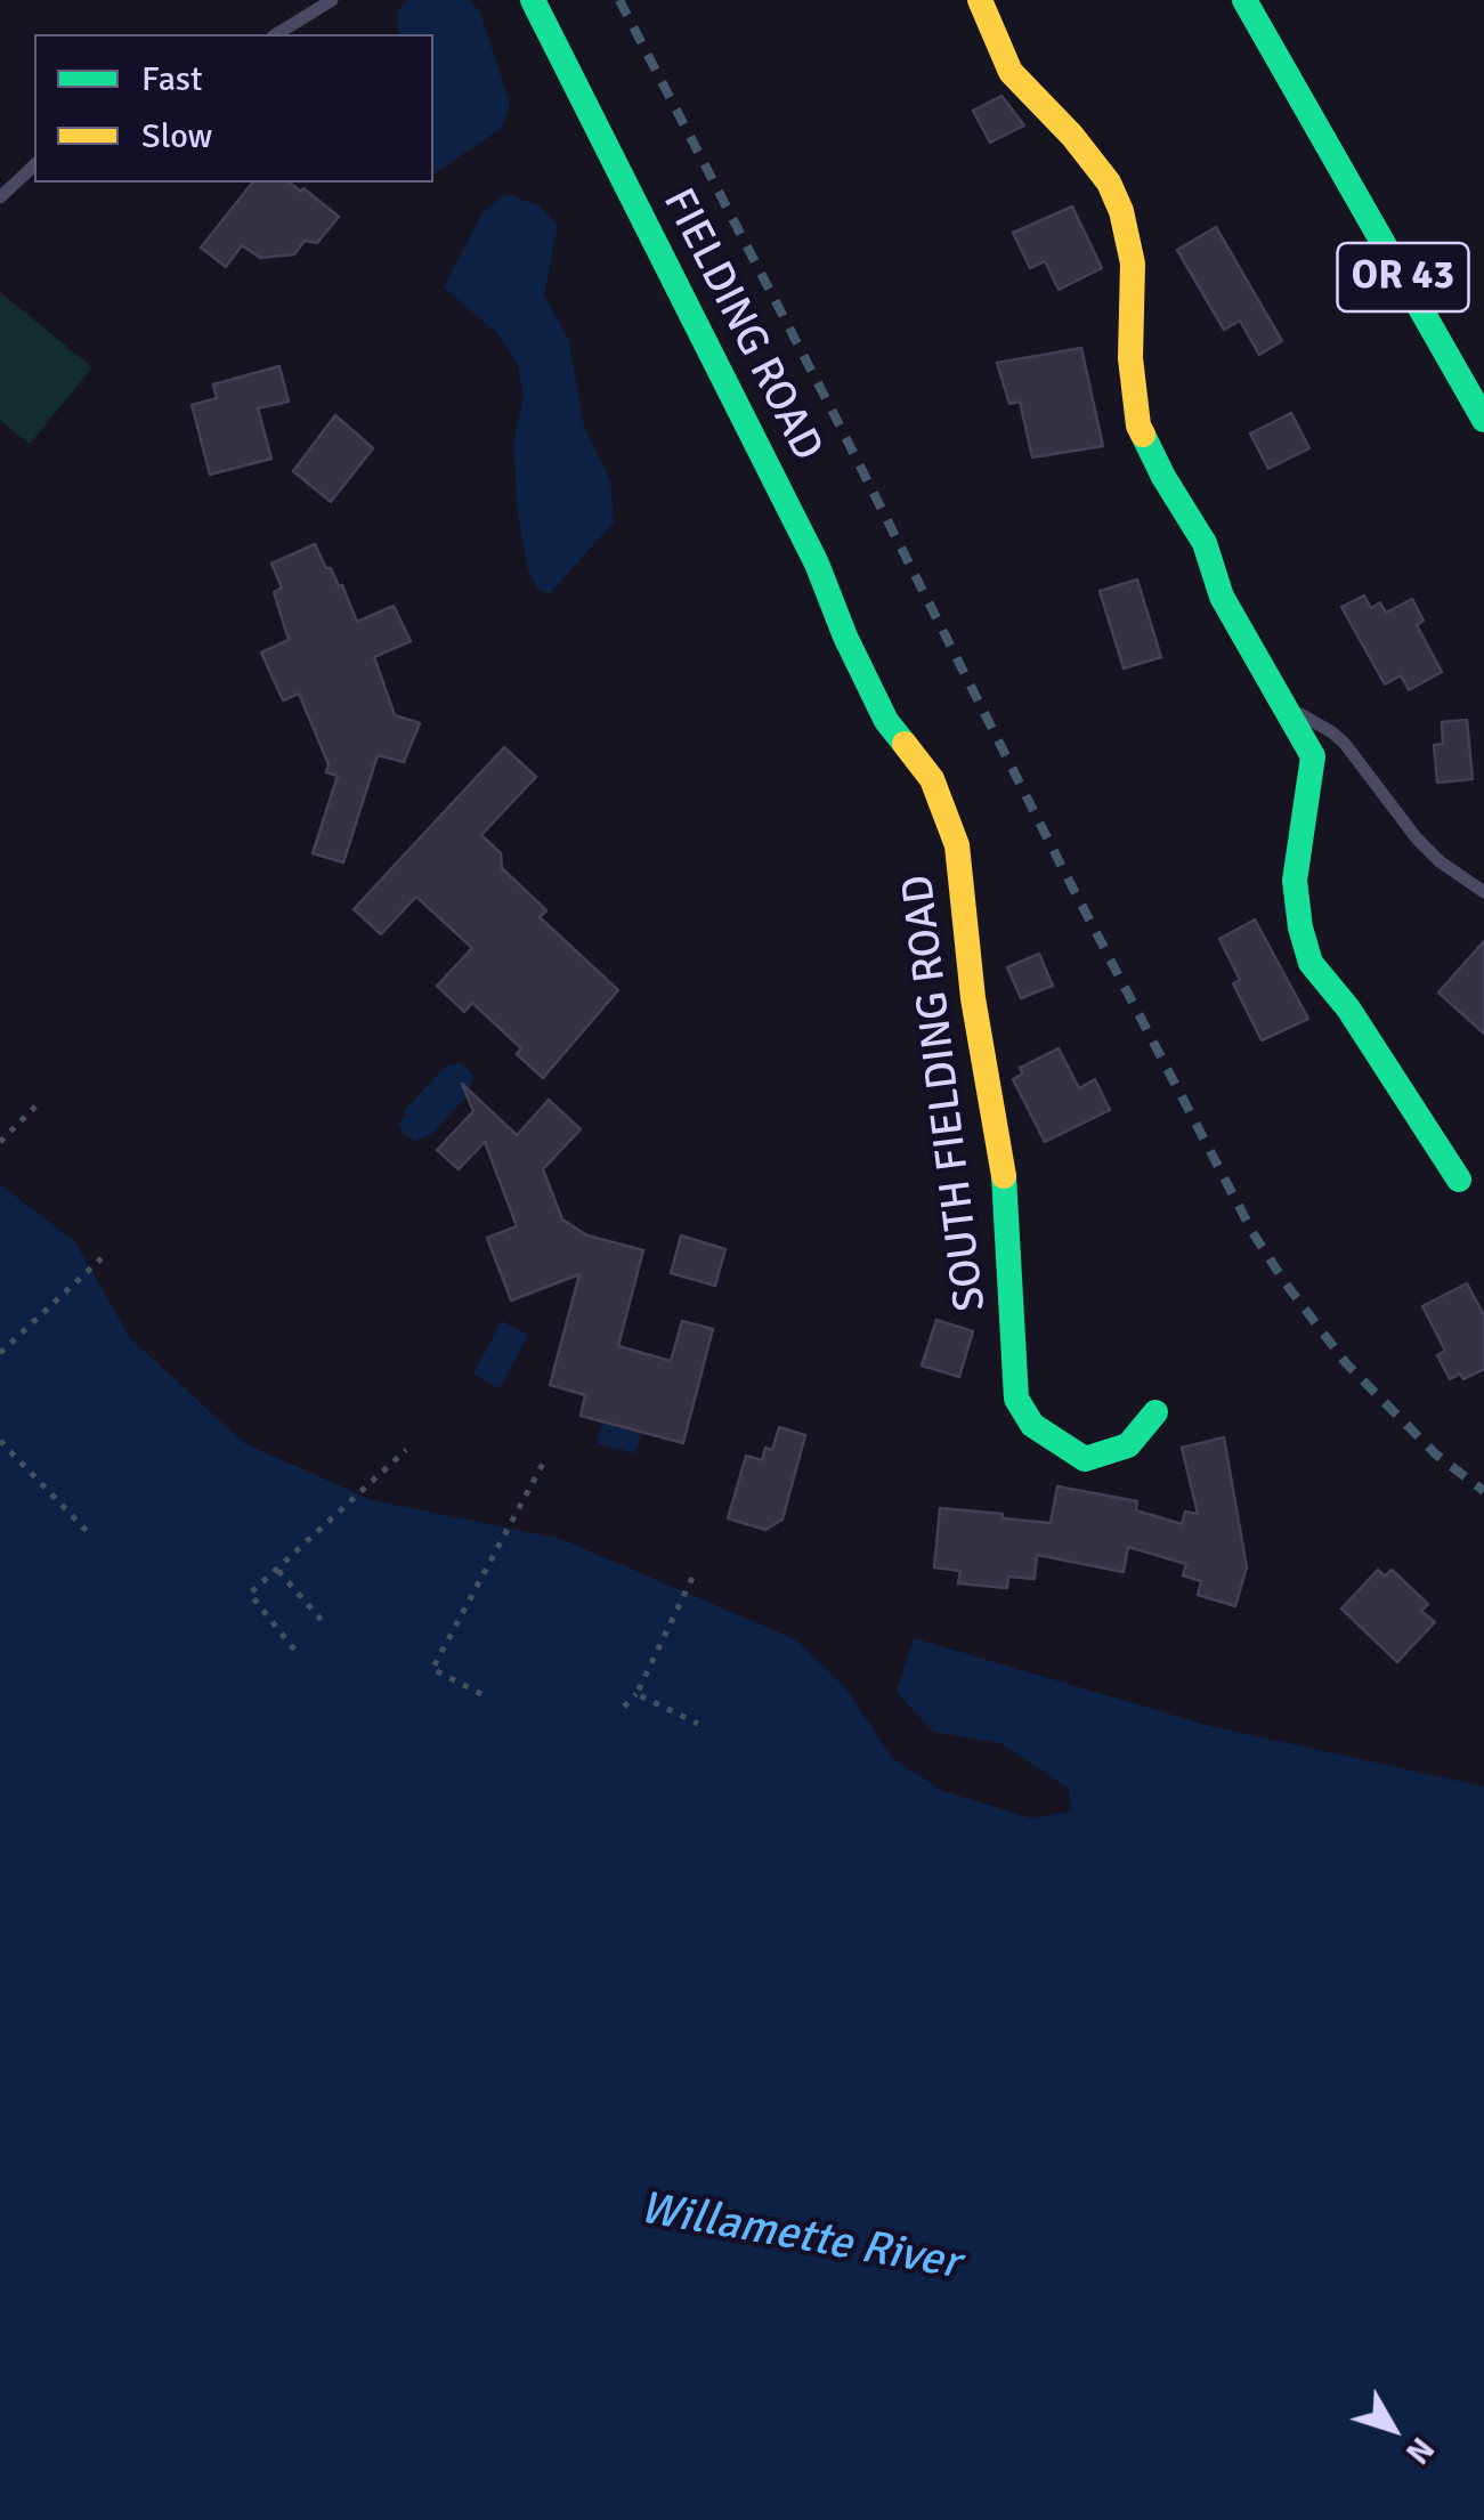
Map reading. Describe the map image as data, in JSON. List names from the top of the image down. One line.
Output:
{"streets":{"street":["OR 43","FIELDING ROAD","SOUTH FIELDING ROAD"]},"crossings":[["FIELDING ROAD","SOUTH FIELDING ROAD"]],"water":["Willamette River"],"legend":["Fast","Slow"],"north":"bottom right"}
